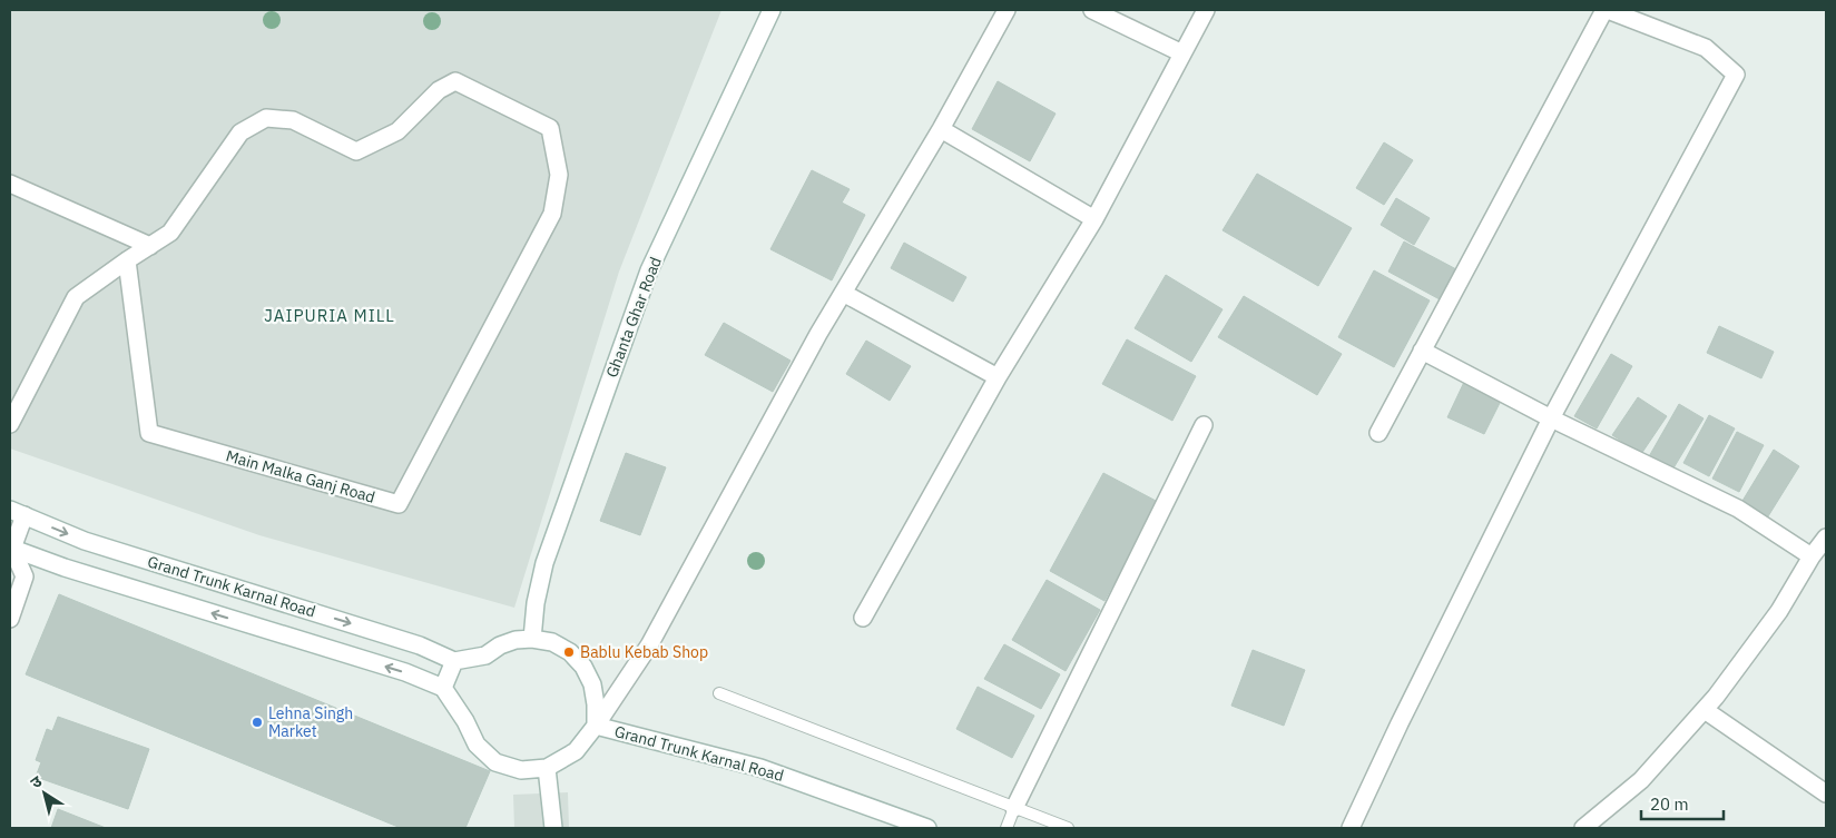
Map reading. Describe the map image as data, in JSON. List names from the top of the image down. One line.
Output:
{"streets":{"street":["Ghanta Ghar Road","Main Malka Ganj Road","Grand Trunk Karnal Road"]},"crossings":[["Ghanta Ghar Road","Grand Trunk Karnal Road"]],"districts":["JAIPURIA MILL"],"places":["Bablu Kebab Shop","Lehna Singh Market"],"scale_bar":"20 m","north":"top left"}
